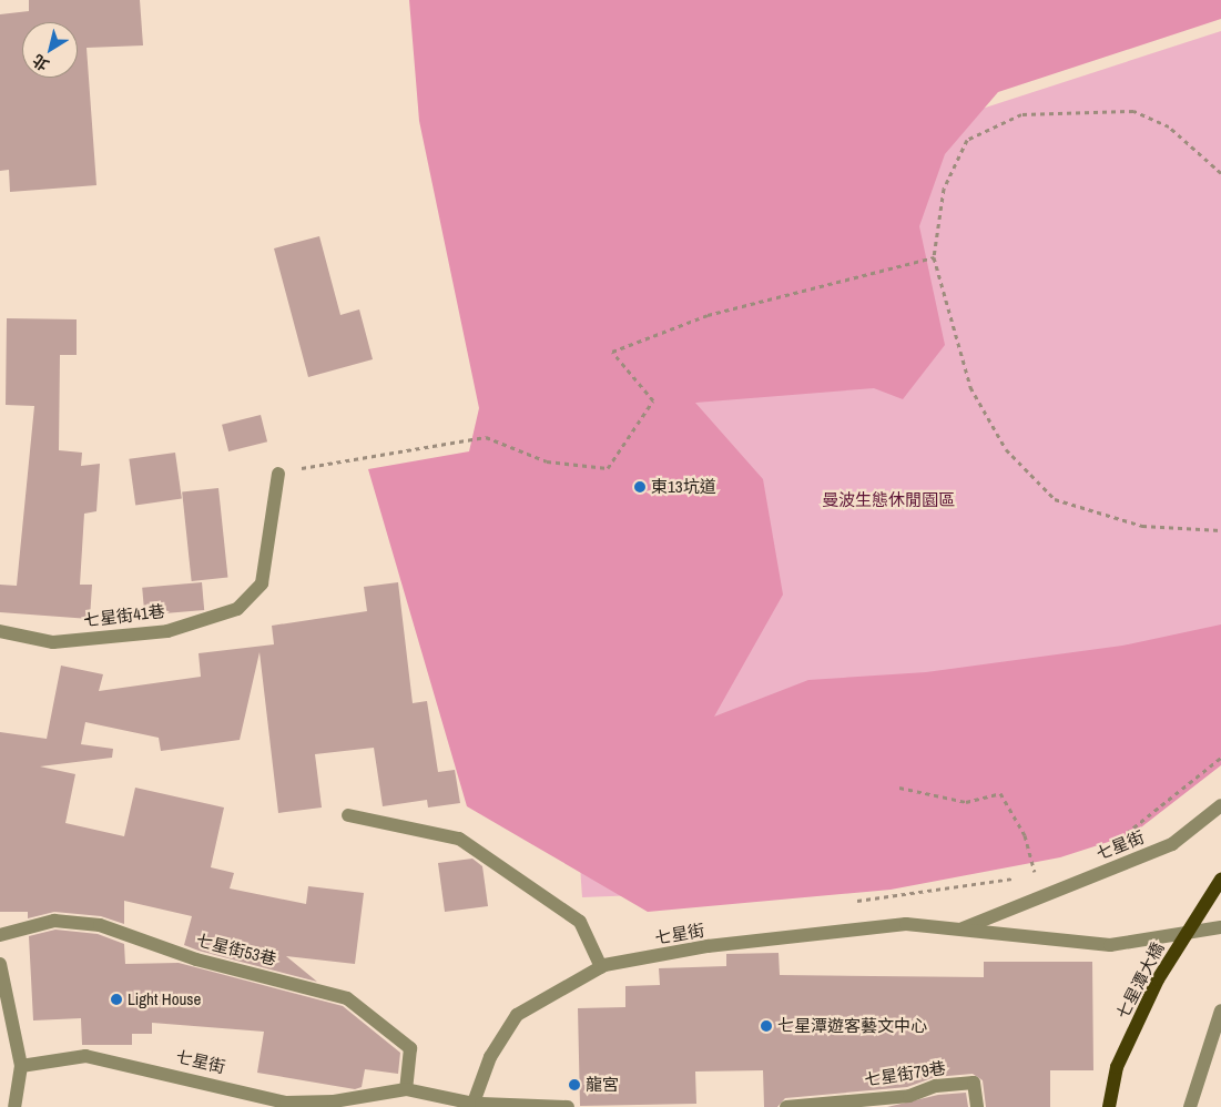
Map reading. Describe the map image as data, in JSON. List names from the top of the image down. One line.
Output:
{"streets":{"main road":["七星潭大橋"],"street":["七星街41巷","七星街","七星街53巷","七星街79巷"]},"crossings":[["七星街","七星街53巷"]],"parks":["曼波生態休閒園區"],"places":["東13坑道","Light House","七星潭遊客藝文中心","龍宮"],"north":"bottom left"}
